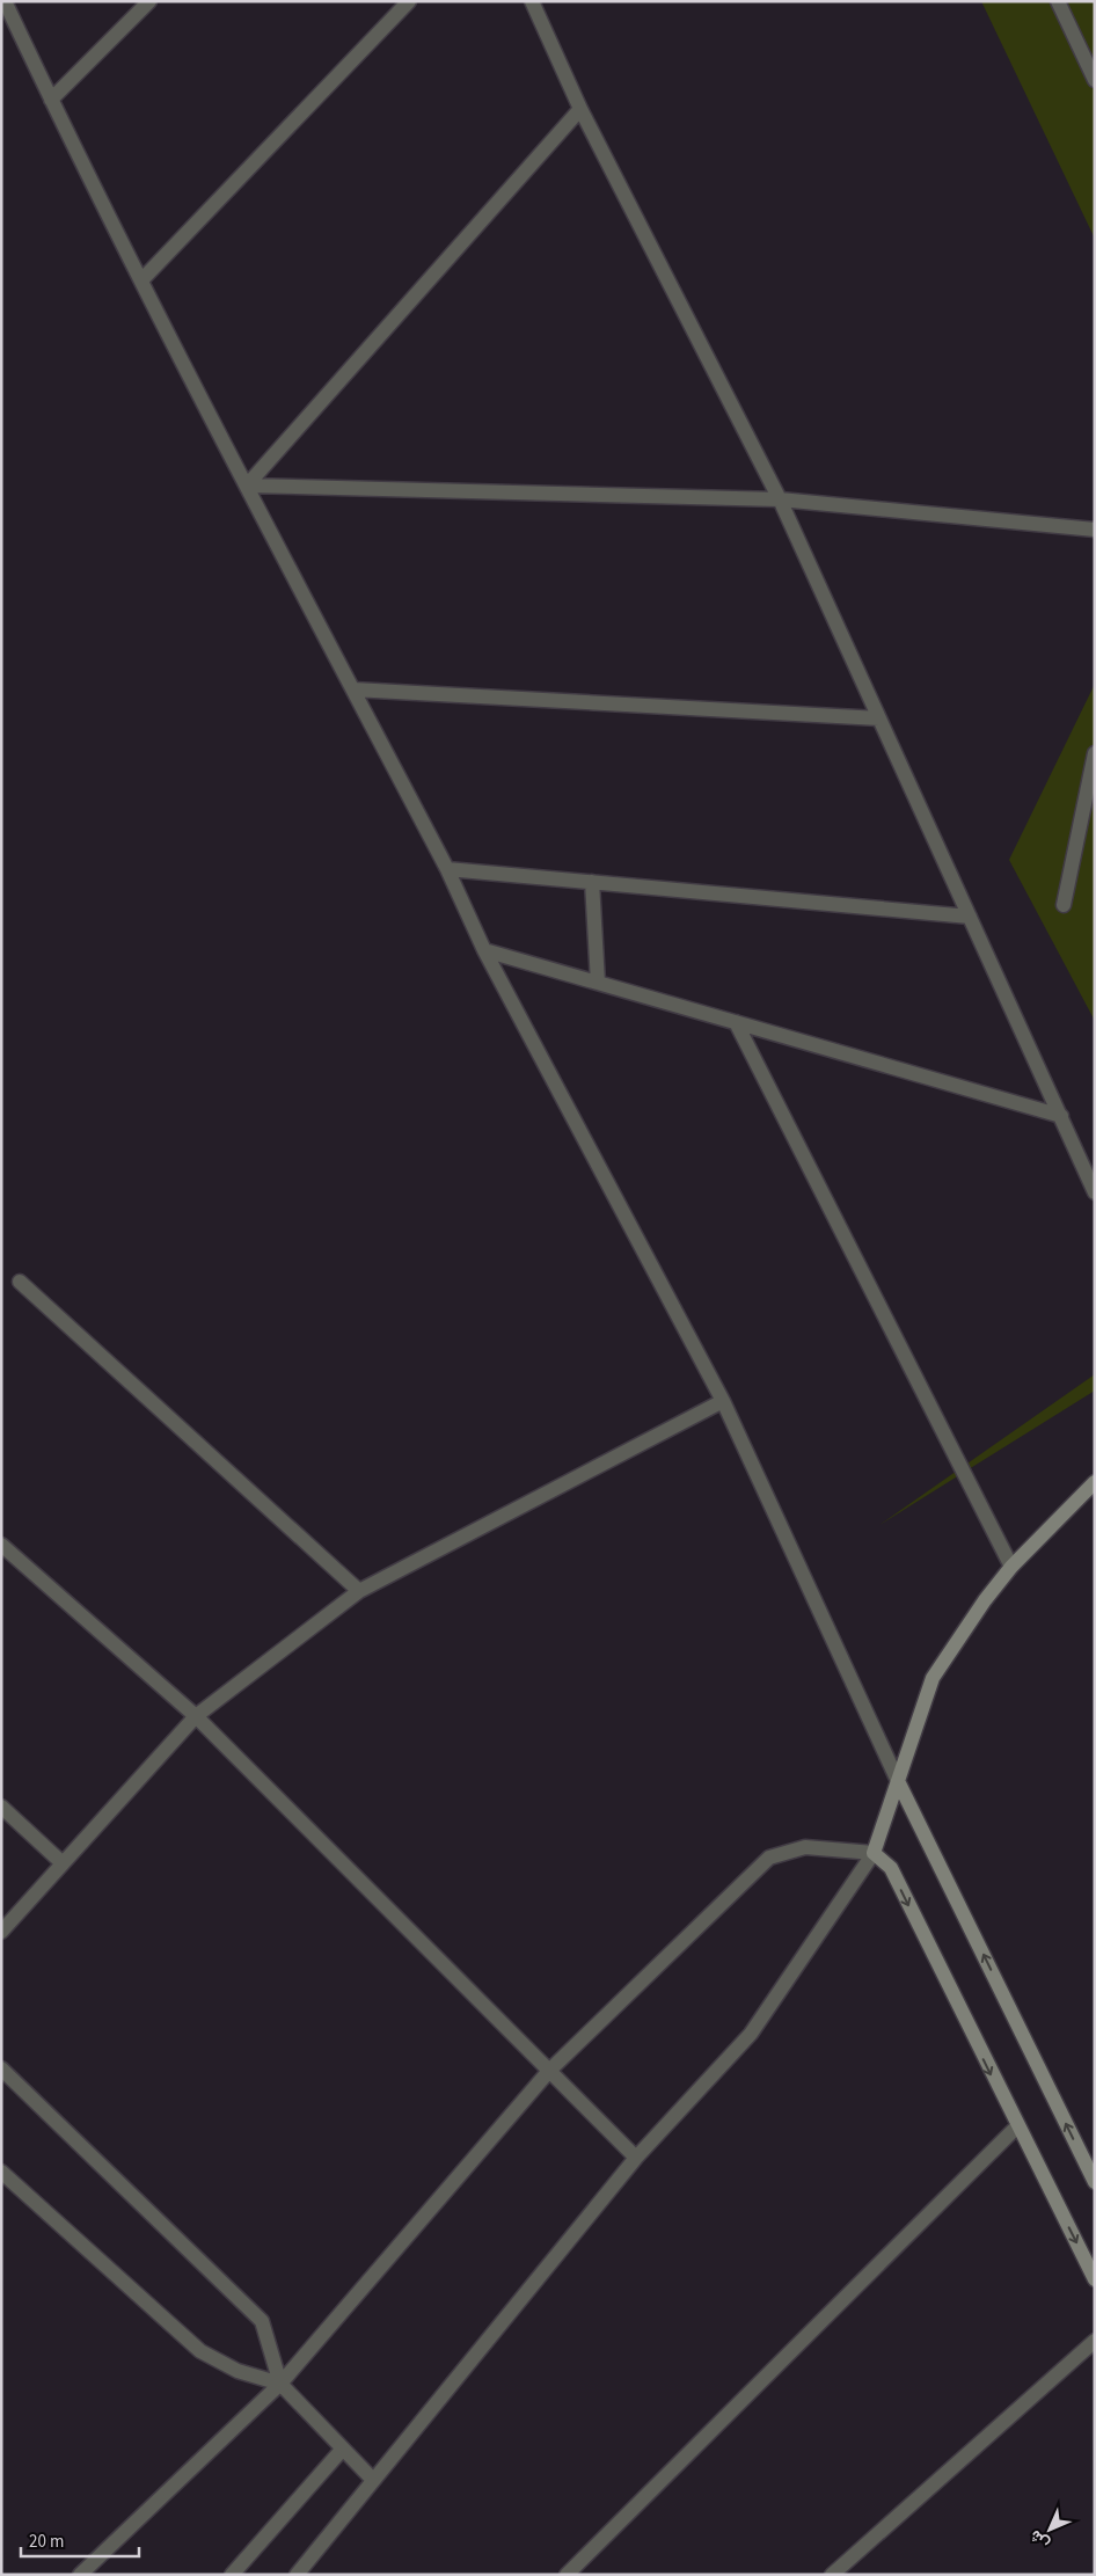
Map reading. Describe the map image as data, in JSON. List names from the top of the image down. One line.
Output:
{"scale_bar":"20 m","north":"bottom left"}
